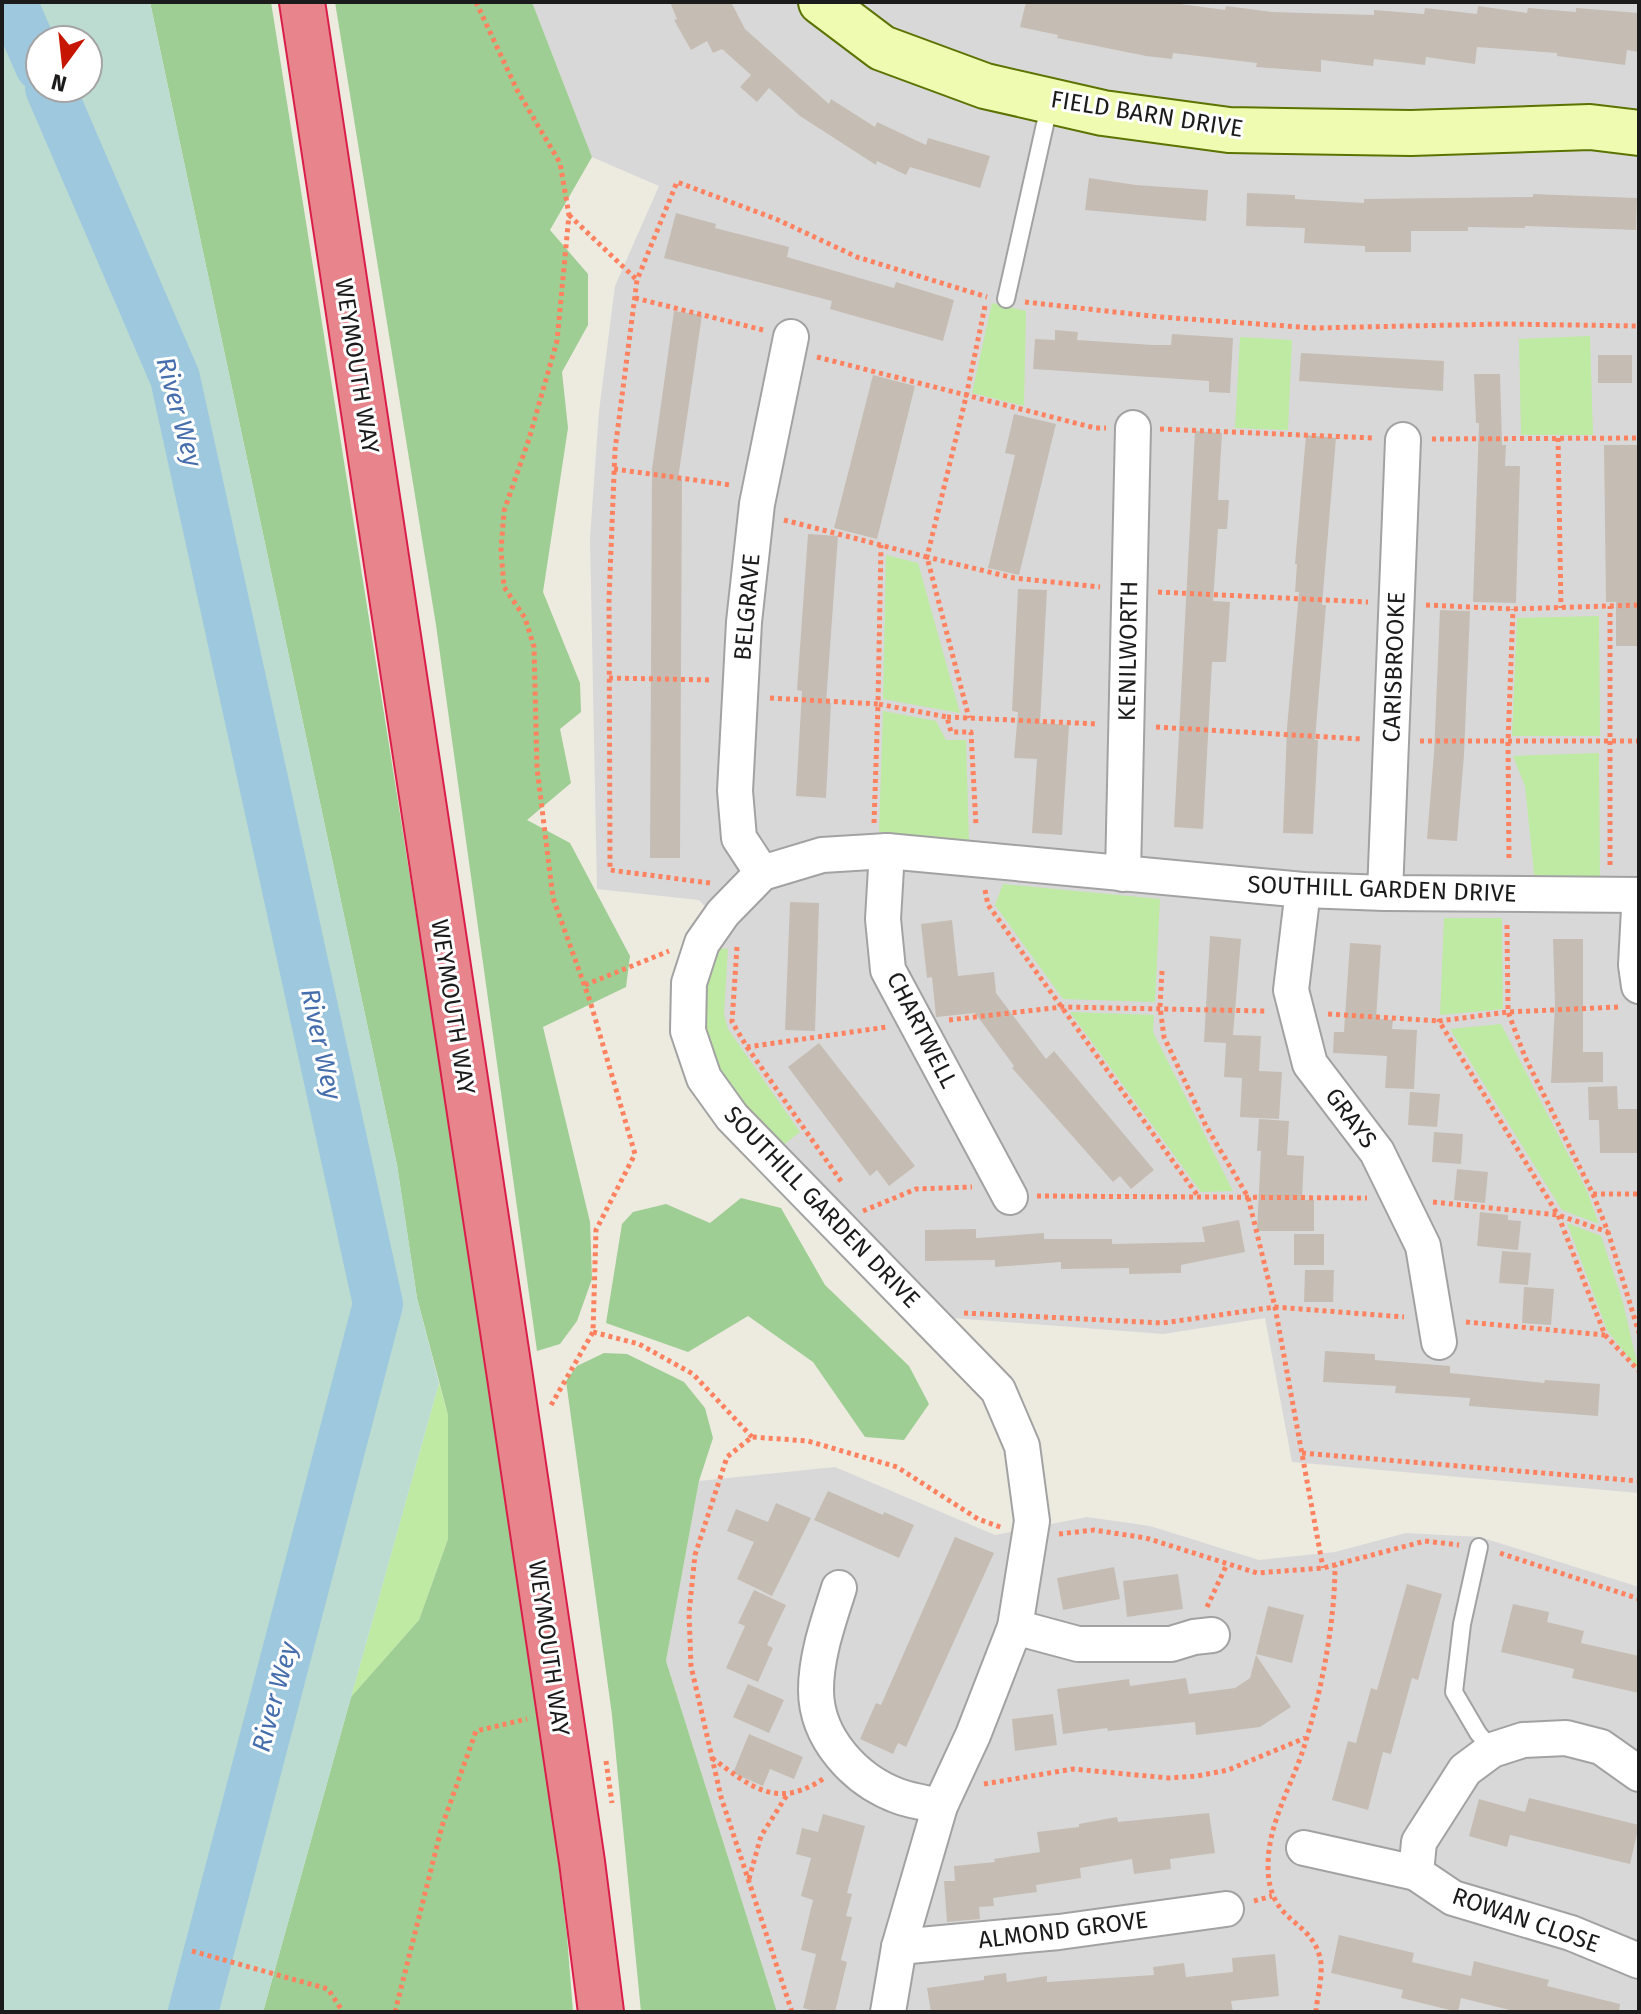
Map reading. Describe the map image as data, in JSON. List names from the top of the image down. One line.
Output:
{"streets":{"highway":["WEYMOUTH WAY"],"street":["FIELD BARN DRIVE","BELGRAVE","KENILWORTH","CARISBROOKE","SOUTHILL GARDEN DRIVE","CHARTWELL","GRAYS","ROWAN CLOSE","ALMOND GROVE"]},"crossings":[["BELGRAVE","SOUTHILL GARDEN DRIVE"],["KENILWORTH","SOUTHILL GARDEN DRIVE"],["CARISBROOKE","SOUTHILL GARDEN DRIVE"],["SOUTHILL GARDEN DRIVE","CHARTWELL"],["SOUTHILL GARDEN DRIVE","GRAYS"],["SOUTHILL GARDEN DRIVE","ALMOND GROVE"]],"water":["River Wey"],"north":"bottom"}
